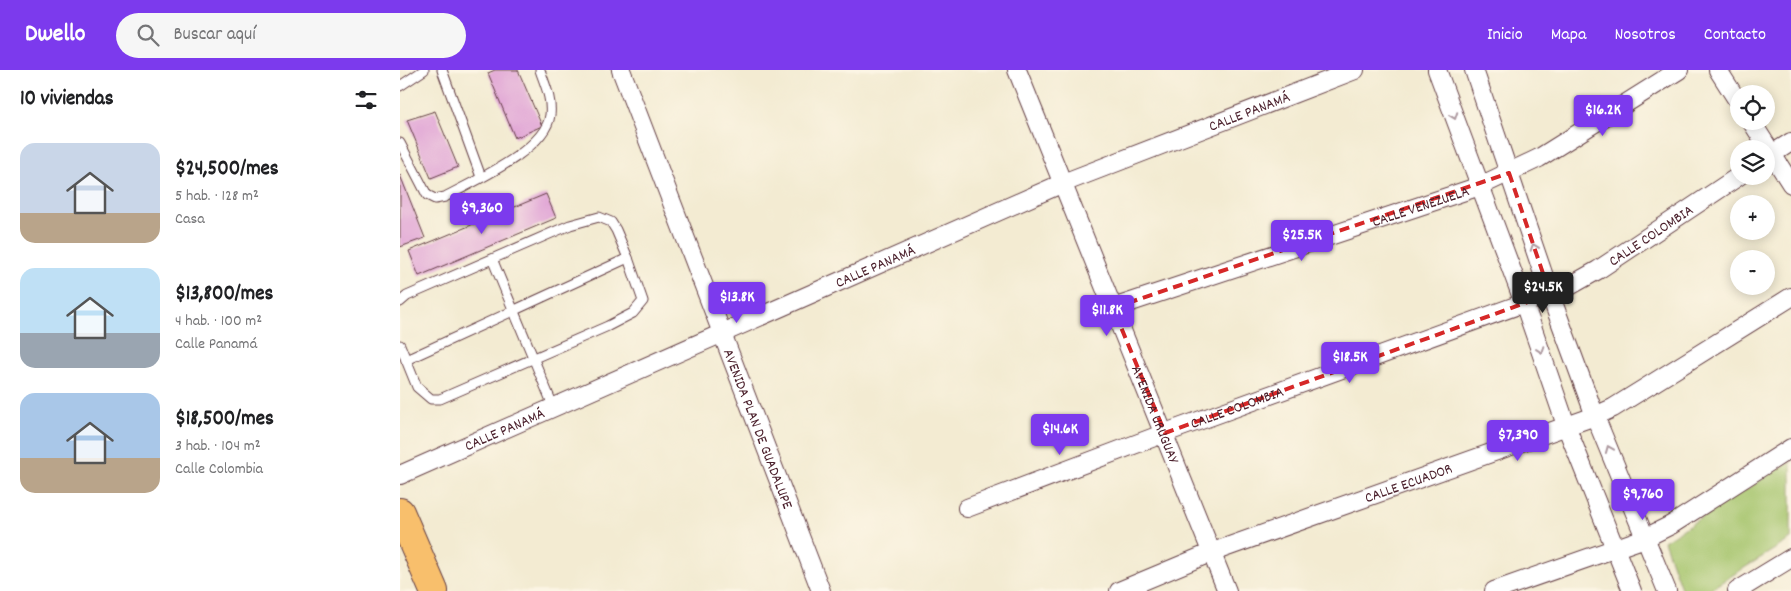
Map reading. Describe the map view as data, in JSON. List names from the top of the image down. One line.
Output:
{"streets":{"street":["CALLE PANAMÁ","CALLE VENEZUELA","CALLE COLOMBIA","AVENIDA URUGUAY","AVENIDA PLAN DE GUADALUPE","CALLE ECUADOR"]},"crossings":[["CALLE PANAMÁ","AVENIDA URUGUAY"],["CALLE PANAMÁ","AVENIDA PLAN DE GUADALUPE"],["CALLE VENEZUELA","AVENIDA URUGUAY"],["CALLE COLOMBIA","AVENIDA URUGUAY"],["AVENIDA URUGUAY","CALLE ECUADOR"]],"page":{"header":"Dwello","search":"Buscar aquí","nav":["Inicio","Mapa","Nosotros","Contacto"],"heading":"10 viviendas","map_buttons":["+","−"],"price":["$16.2K","$9,360","$25.5K","$24.5K","$13.8K","$11.8K","$18.5K","$14.6K","$7,390","$9,760"],"list":[{"name":"$24,500/mes","note":"5 hab. · 128 m² · Casa"},{"name":"$13,800/mes","note":"4 hab. · 100 m² · Calle Panamá"},{"name":"$18,500/mes","note":"3 hab. · 104 m² · Calle Colombia"}]}}
